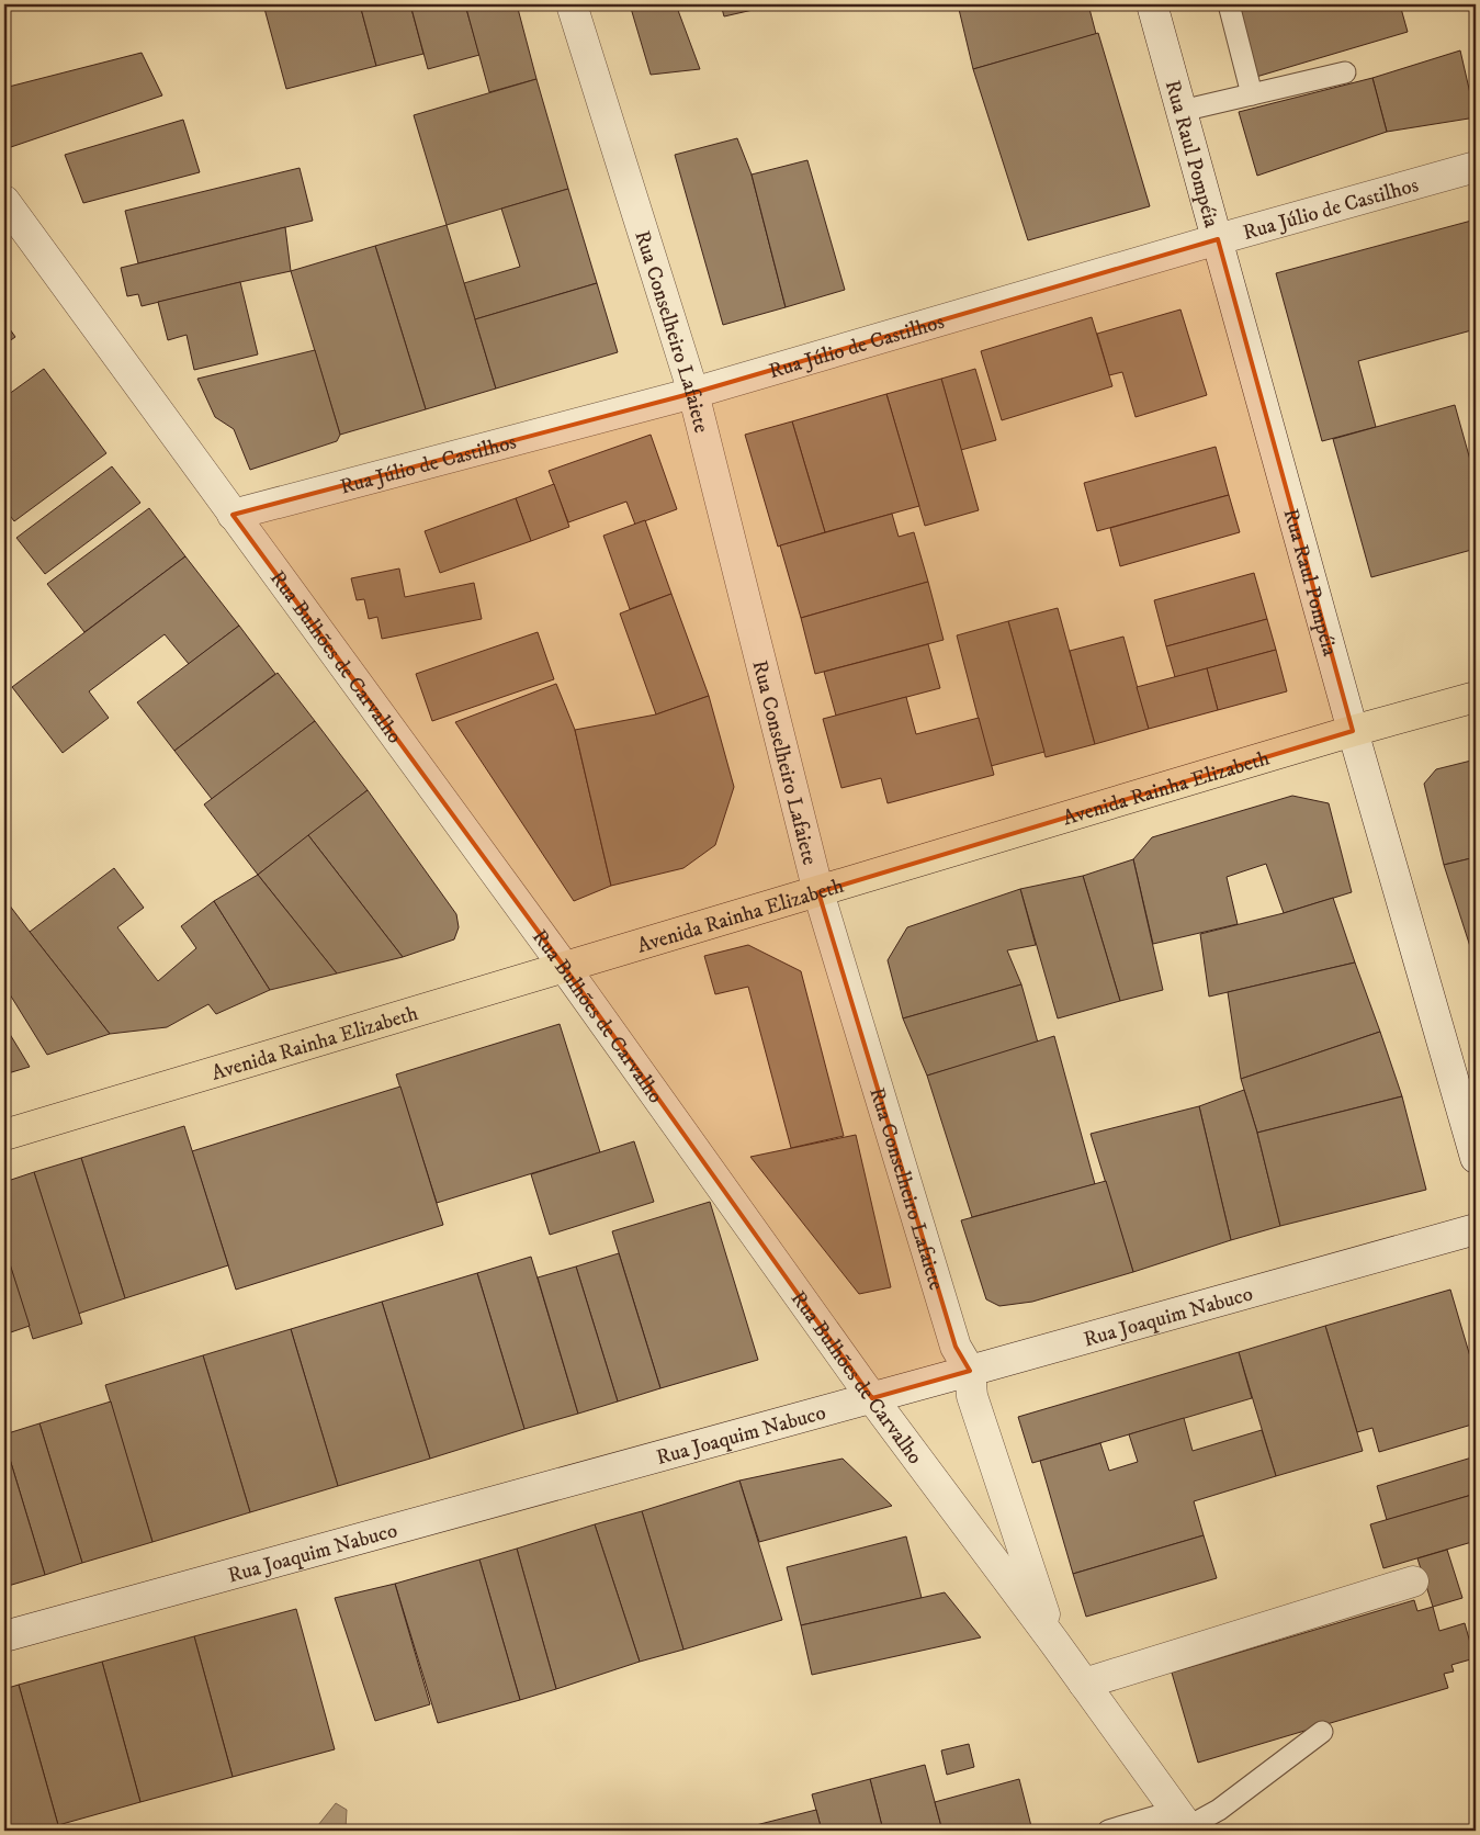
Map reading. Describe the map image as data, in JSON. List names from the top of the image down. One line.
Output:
{"streets":{"highway":["Avenida Rainha Elizabeth"],"street":["Rua Raul Pompéia","Rua Júlio de Castilhos","Rua Conselheiro Lafaiete","Rua Bulhões de Carvalho","Rua Joaquim Nabuco"]},"crossings":[["Rua Raul Pompéia","Rua Júlio de Castilhos"],["Rua Raul Pompéia","Avenida Rainha Elizabeth"],["Rua Júlio de Castilhos","Rua Conselheiro Lafaiete"],["Rua Júlio de Castilhos","Rua Bulhões de Carvalho"],["Rua Conselheiro Lafaiete","Rua Bulhões de Carvalho"],["Rua Conselheiro Lafaiete","Avenida Rainha Elizabeth"],["Rua Conselheiro Lafaiete","Rua Joaquim Nabuco"],["Rua Bulhões de Carvalho","Avenida Rainha Elizabeth"],["Rua Bulhões de Carvalho","Rua Joaquim Nabuco"]]}
